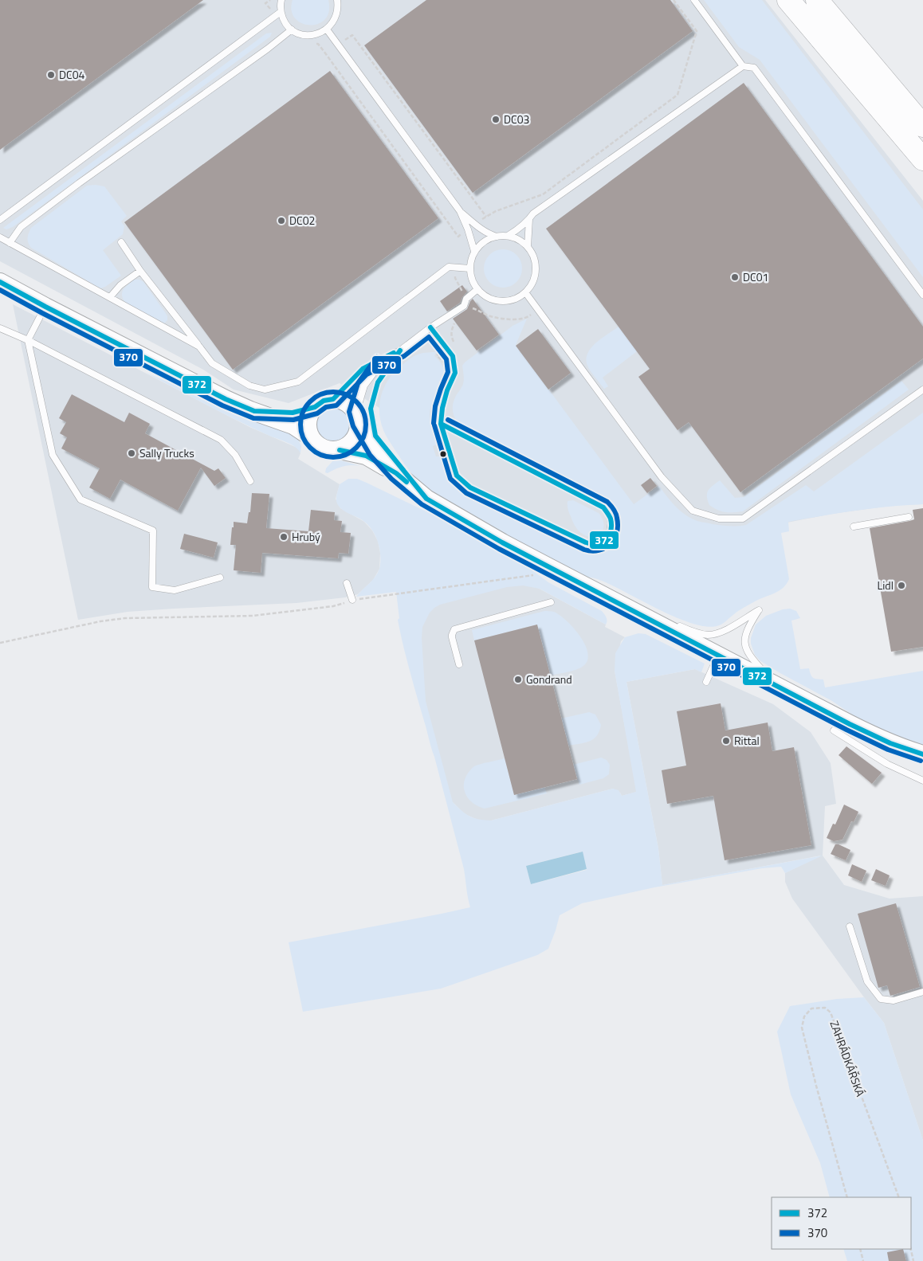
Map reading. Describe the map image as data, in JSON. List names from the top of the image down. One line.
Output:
{"streets":{"path":["ZAHRÁDKÁŘSKÁ"]},"places":["DC04","DC03","DC02","DC01","Sally Trucks","Hrubý","Lidl","Gondrand","Rittal"],"lines":["transit line 372","transit line 370"],"legend":["372","370"]}
